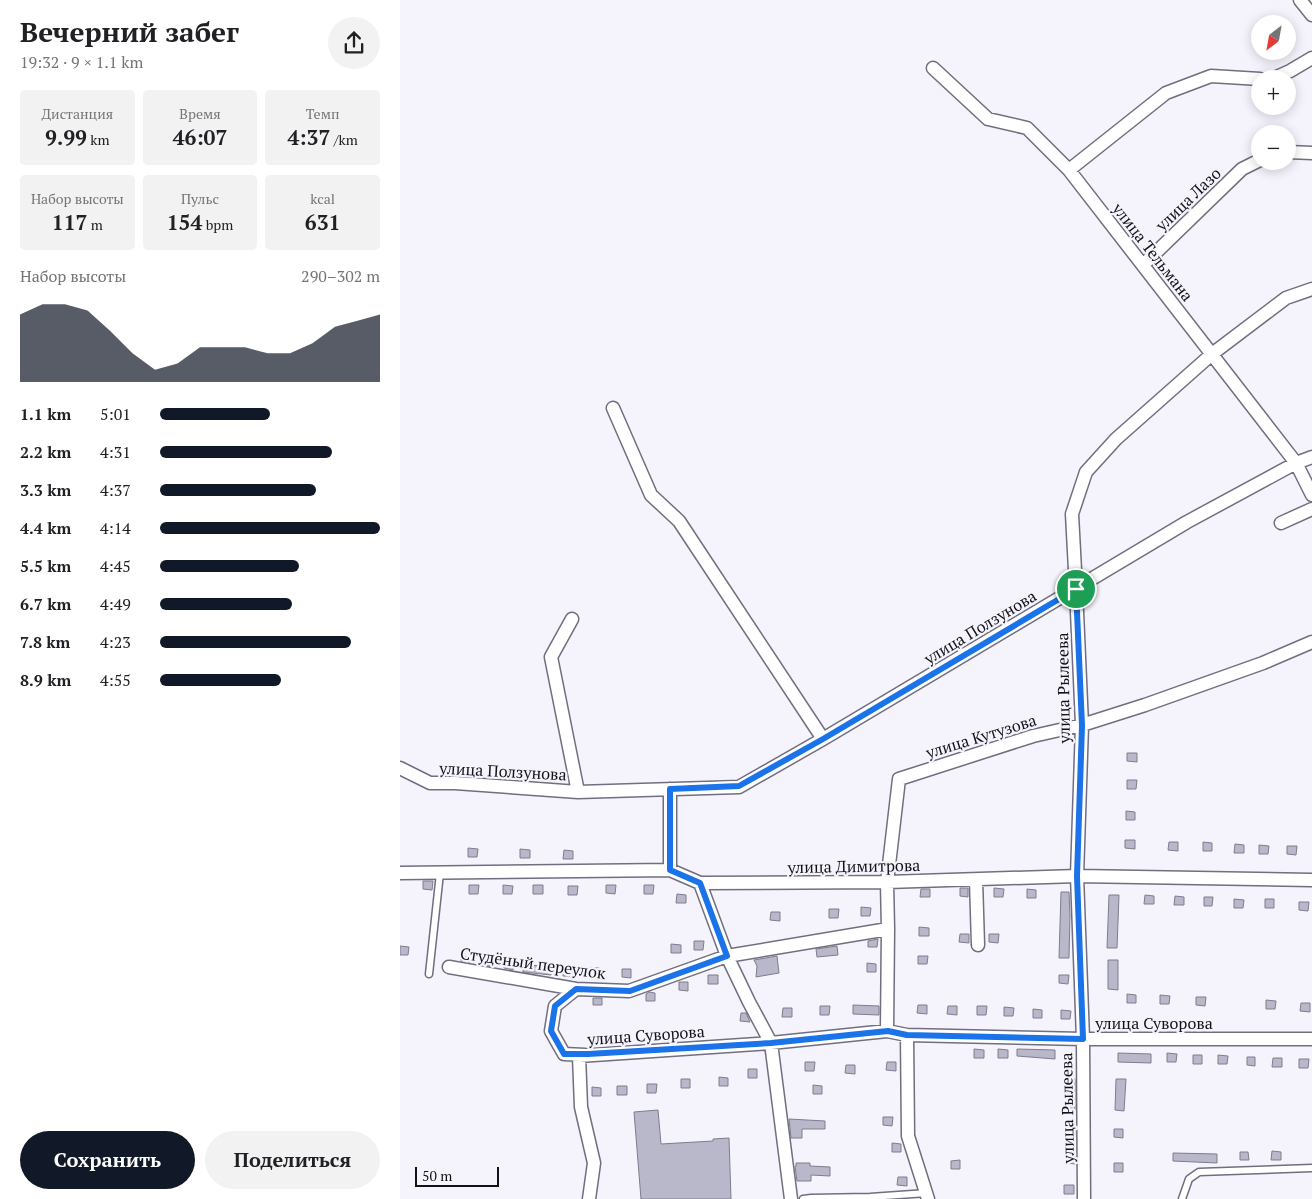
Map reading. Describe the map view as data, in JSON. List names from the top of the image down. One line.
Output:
{"streets":{"street":["улица Лазо","улица Тельмана","улица Ползунова","улица Рылеева","улица Кутузова","улица Димитрова","Студёный переулок","улица Суворова"]},"crossings":[["улица Лазо","улица Тельмана"],["улица Тельмана","улица Ползунова"],["улица Тельмана","улица Рылеева"],["улица Ползунова","улица Рылеева"],["улица Рылеева","улица Кутузова"],["улица Рылеева","улица Димитрова"],["улица Рылеева","улица Суворова"],["улица Кутузова","улица Димитрова"],["улица Кутузова","Студёный переулок"],["улица Кутузова","улица Суворова"]],"scale_bar":"50 m","north":"bottom left","page":{"heading":["Вечерний забег","19:32 · 9 × 1.1 km"],"map_buttons":["+","−"],"stats":[["Дистанция","9.99 km"],["Время","46:07"],["Темп","4:37 /km"],["Набор высоты","117 m"],["Пульс","154 bpm"],["kcal","631"]],"chart":["Набор высоты","290–302 m"],"list":[{"name":"1.1 km","note":"5:01"},{"name":"2.2 km","note":"4:31"},{"name":"3.3 km","note":"4:37"},{"name":"4.4 km","note":"4:14"},{"name":"5.5 km","note":"4:45"},{"name":"6.7 km","note":"4:49"},{"name":"7.8 km","note":"4:23"},{"name":"8.9 km","note":"4:55"}],"buttons":["Сохранить","Поделиться"],"scale":"50 m"}}
